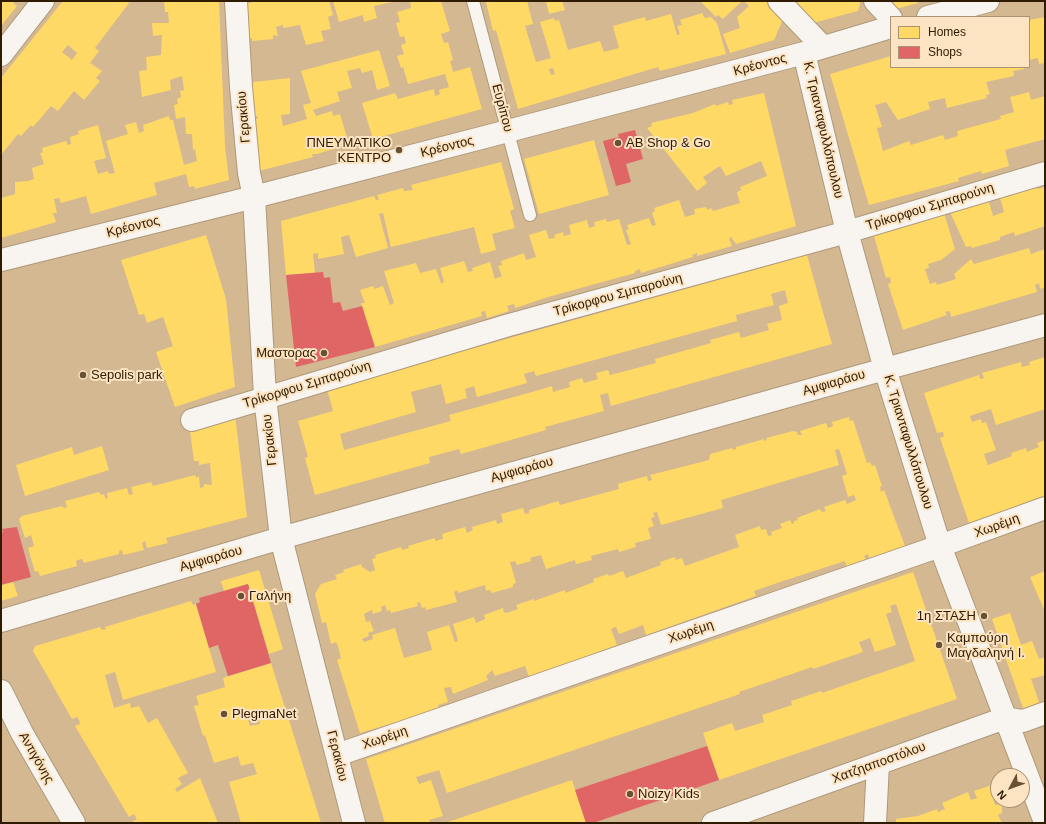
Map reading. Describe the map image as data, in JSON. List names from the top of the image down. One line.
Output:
{"streets":{"street":["Κρέοντος","Γερακίου","Κ. Τριανταφυλλόπουλου","Τρίκορφου Σμπαρούνη","Αμφιαράου","Χωρέμη","Αντιγόνης","Χατζηαποστόλου"],"lane":["Ευρίπου"]},"crossings":[["Κρέοντος","Ευρίπου"],["Κρέοντος","Γερακίου"],["Κρέοντος","Κ. Τριανταφυλλόπουλου"],["Γερακίου","Τρίκορφου Σμπαρούνη"],["Γερακίου","Αμφιαράου"],["Γερακίου","Χωρέμη"],["Κ. Τριανταφυλλόπουλου","Τρίκορφου Σμπαρούνη"],["Κ. Τριανταφυλλόπουλου","Αμφιαράου"],["Κ. Τριανταφυλλόπουλου","Χωρέμη"],["Κ. Τριανταφυλλόπουλου","Χατζηαποστόλου"]],"places":["ΑΒ Shop & Go","ΠΝΕΥΜΑΤΙΚΟ ΚΕΝΤΡΟ","Μαστορας","Sepolis park","Γαλήνη","1η ΣΤΑΣΗ","Καμπούρη Μαγδαληνή Ι.","PlegmaNet","Noizy Kids"],"legend":["Homes","Shops"],"north":"bottom left"}
